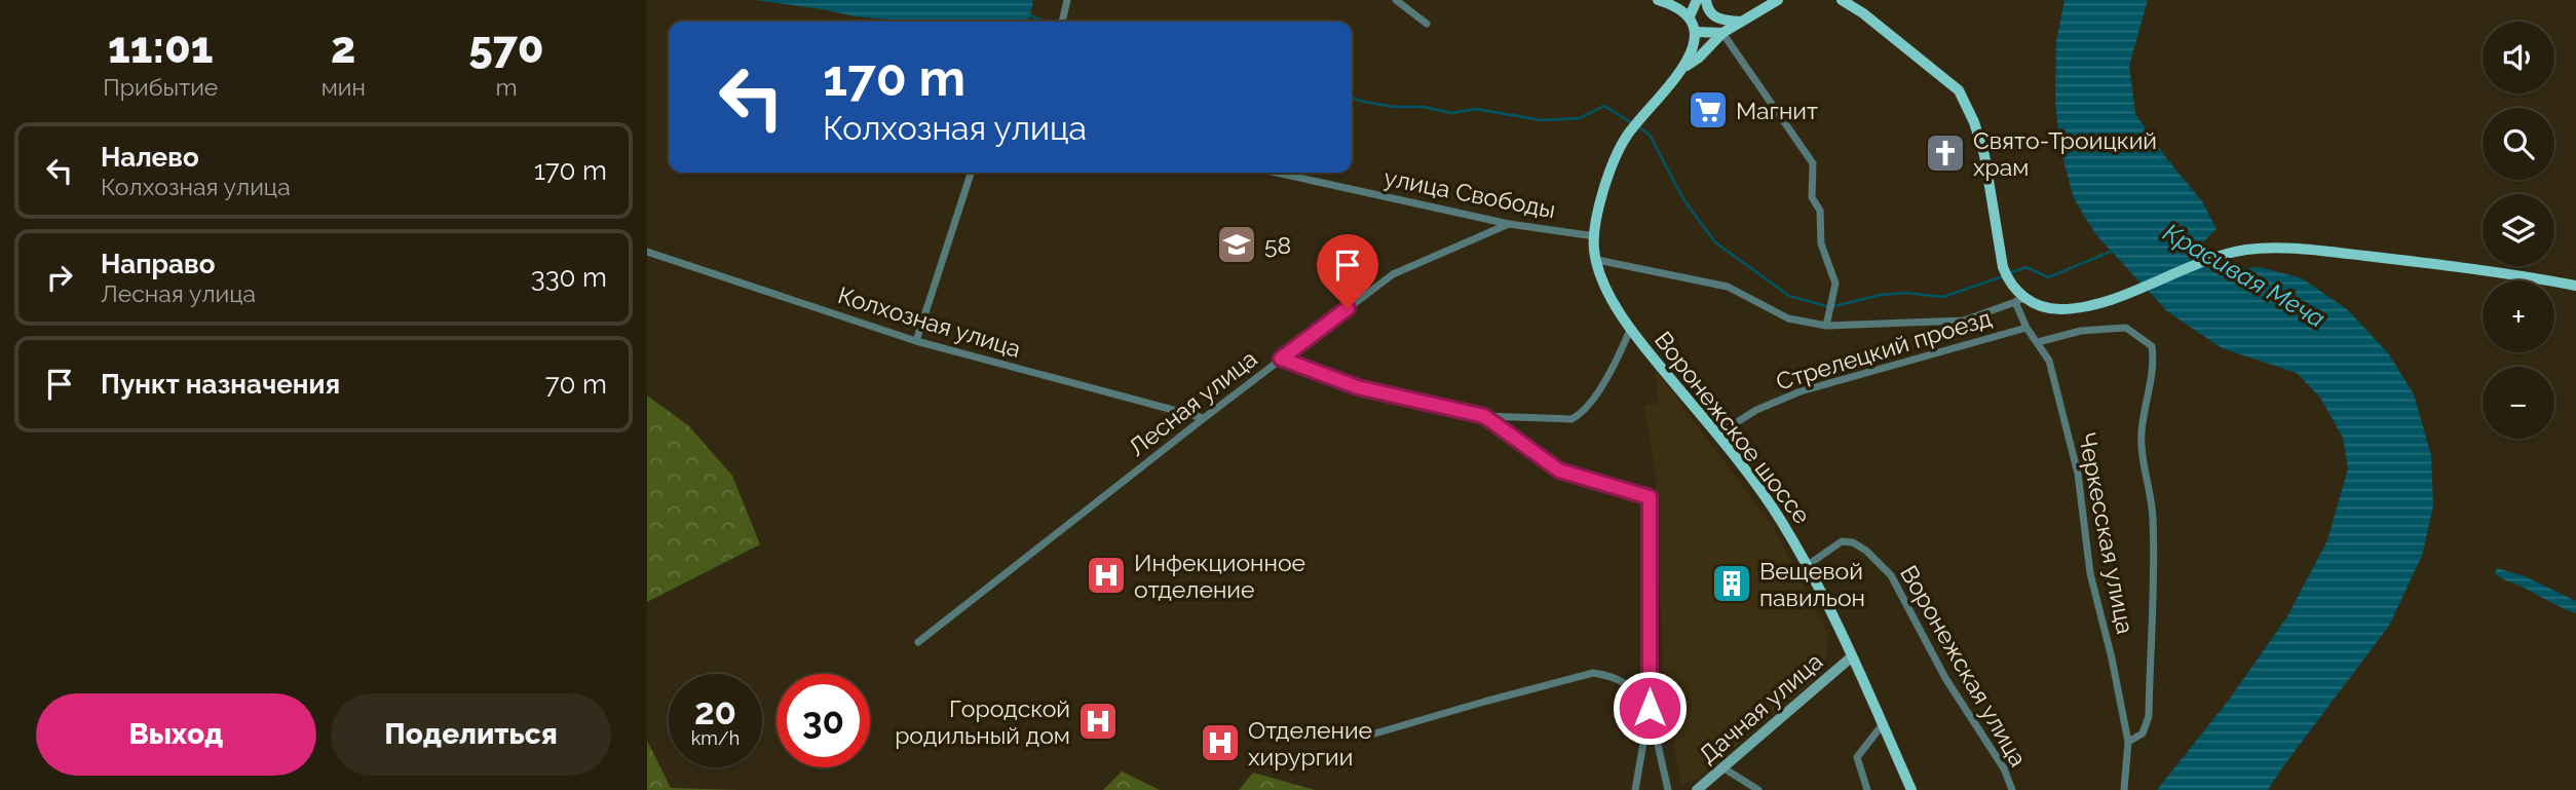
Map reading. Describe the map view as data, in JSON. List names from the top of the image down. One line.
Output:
{"streets":{"main road":["Воронежское шоссе"],"street":["улица Свободы","Колхозная улица","Стрелецкий проезд","Лесная улица","Черкесская улица","Воронежская улица","Дачная улица"]},"crossings":[["улица Свободы","Лесная улица"],["улица Свободы","Воронежское шоссе"],["Колхозная улица","Лесная улица"],["Стрелецкий проезд","Воронежское шоссе"],["Стрелецкий проезд","Черкесская улица"],["Воронежское шоссе","Воронежская улица"],["Воронежское шоссе","Дачная улица"]],"water":["Красивая Меча"],"places":{"supermarket":["Магнит"],"church":["Свято-Троицкий храм"],"school or university":["58"],"hospital":["Инфекционное отделение","Городской родильный дом","Отделение хирургии"],"building":["Вещевой павильон"]},"page":{"eta":["11:01","Прибытие","2","мин","570","m"],"map_buttons":["+","−"],"turn":["170 m","Колхозная улица"],"list":[{"name":"Налево","note":"Колхозная улица","value":"170 m"},{"name":"Направо","note":"Лесная улица","value":"330 m"},{"name":"Пункт назначения","value":"70 m"}],"speed":"20 km/h","limit":"30","buttons":["Выход","Поделиться"]}}
